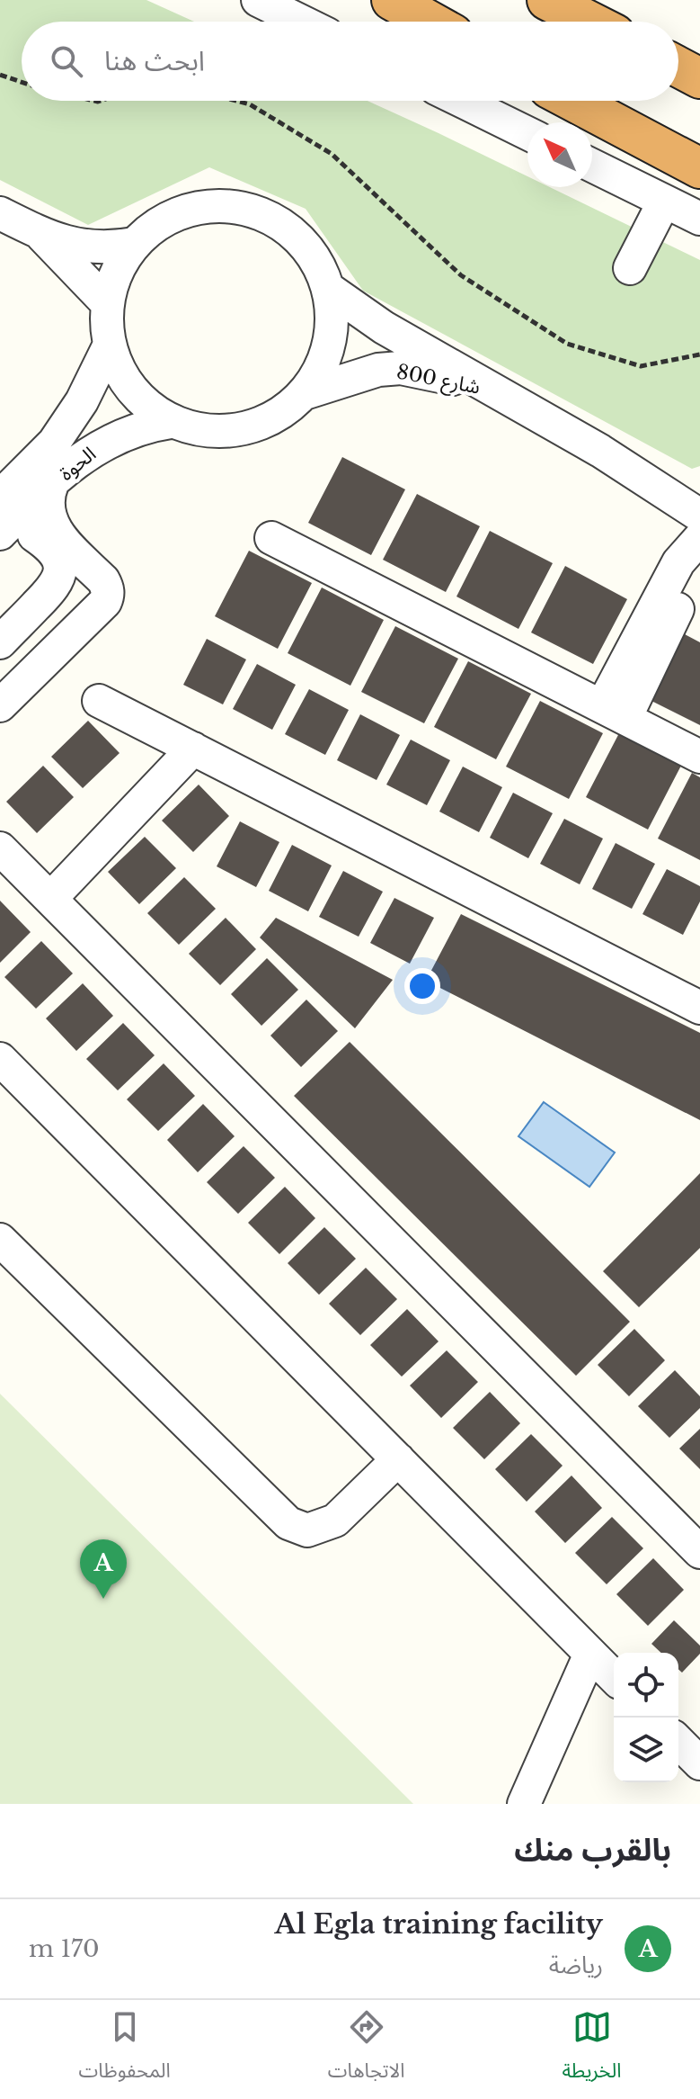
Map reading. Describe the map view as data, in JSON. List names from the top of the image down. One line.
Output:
{"streets":{"street":["شارع 800","الحوة"]},"crossings":[["شارع 800","الحوة"]],"north":"top left","page":{"search":"ابحث هنا","pins":"A","heading":"بالقرب منك","list":[{"mark":"A","name":"Al Egla training facility","note":"رياضة","value":"170 m"}],"nav":["الخريطة","الاتجاهات","المحفوظات"]}}
